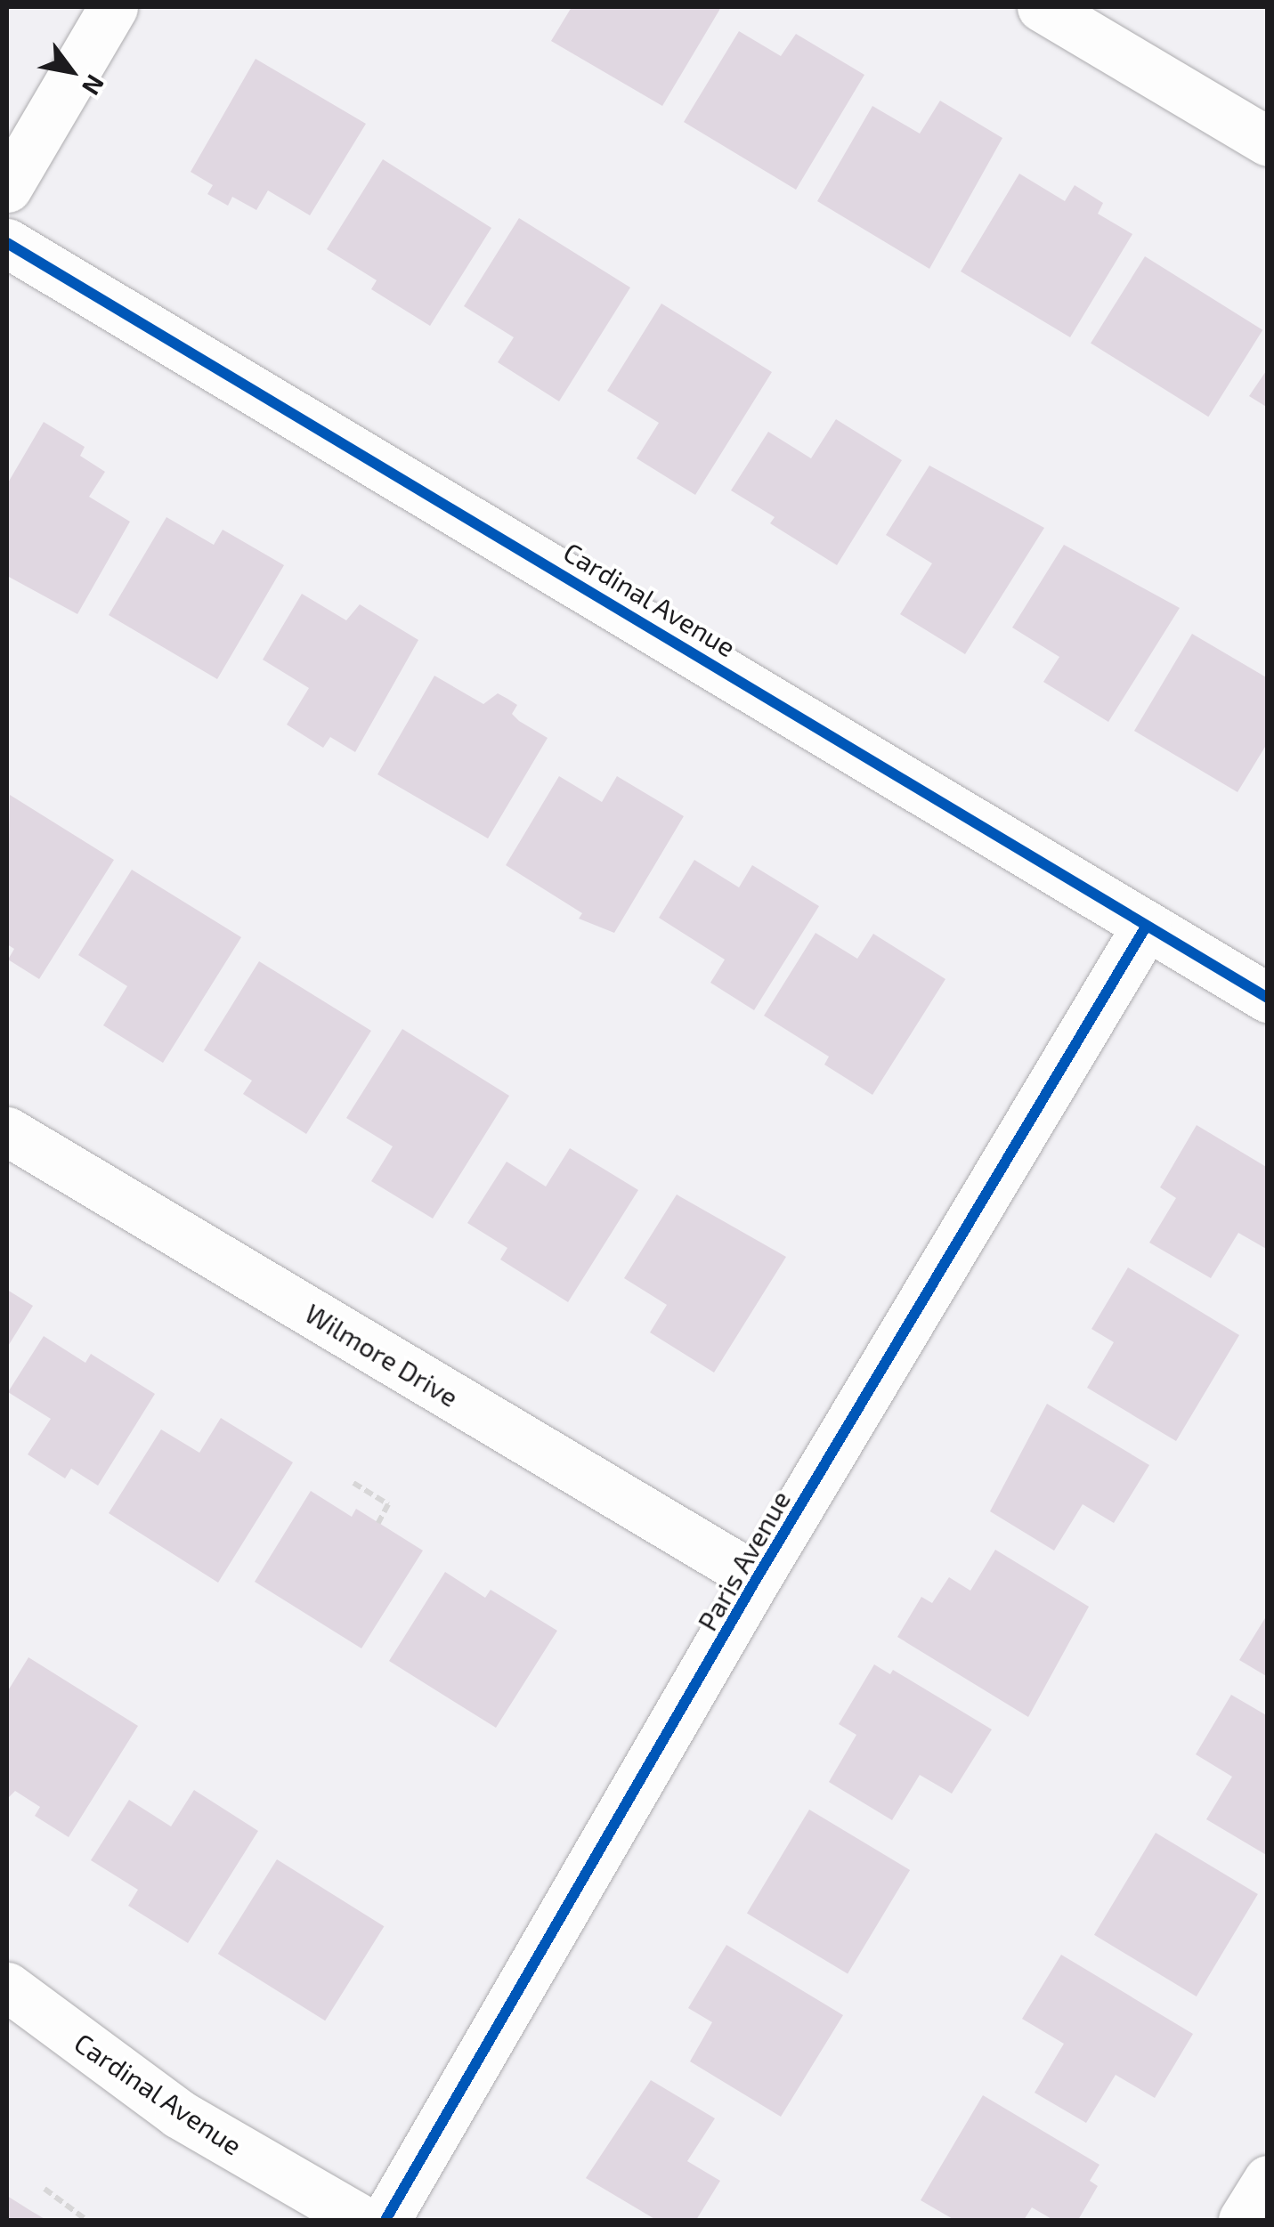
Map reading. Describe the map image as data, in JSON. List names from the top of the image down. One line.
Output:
{"streets":{"street":["Cardinal Avenue","Wilmore Drive","Paris Avenue"]},"crossings":[["Cardinal Avenue","Paris Avenue"],["Wilmore Drive","Paris Avenue"]],"north":"bottom right"}
